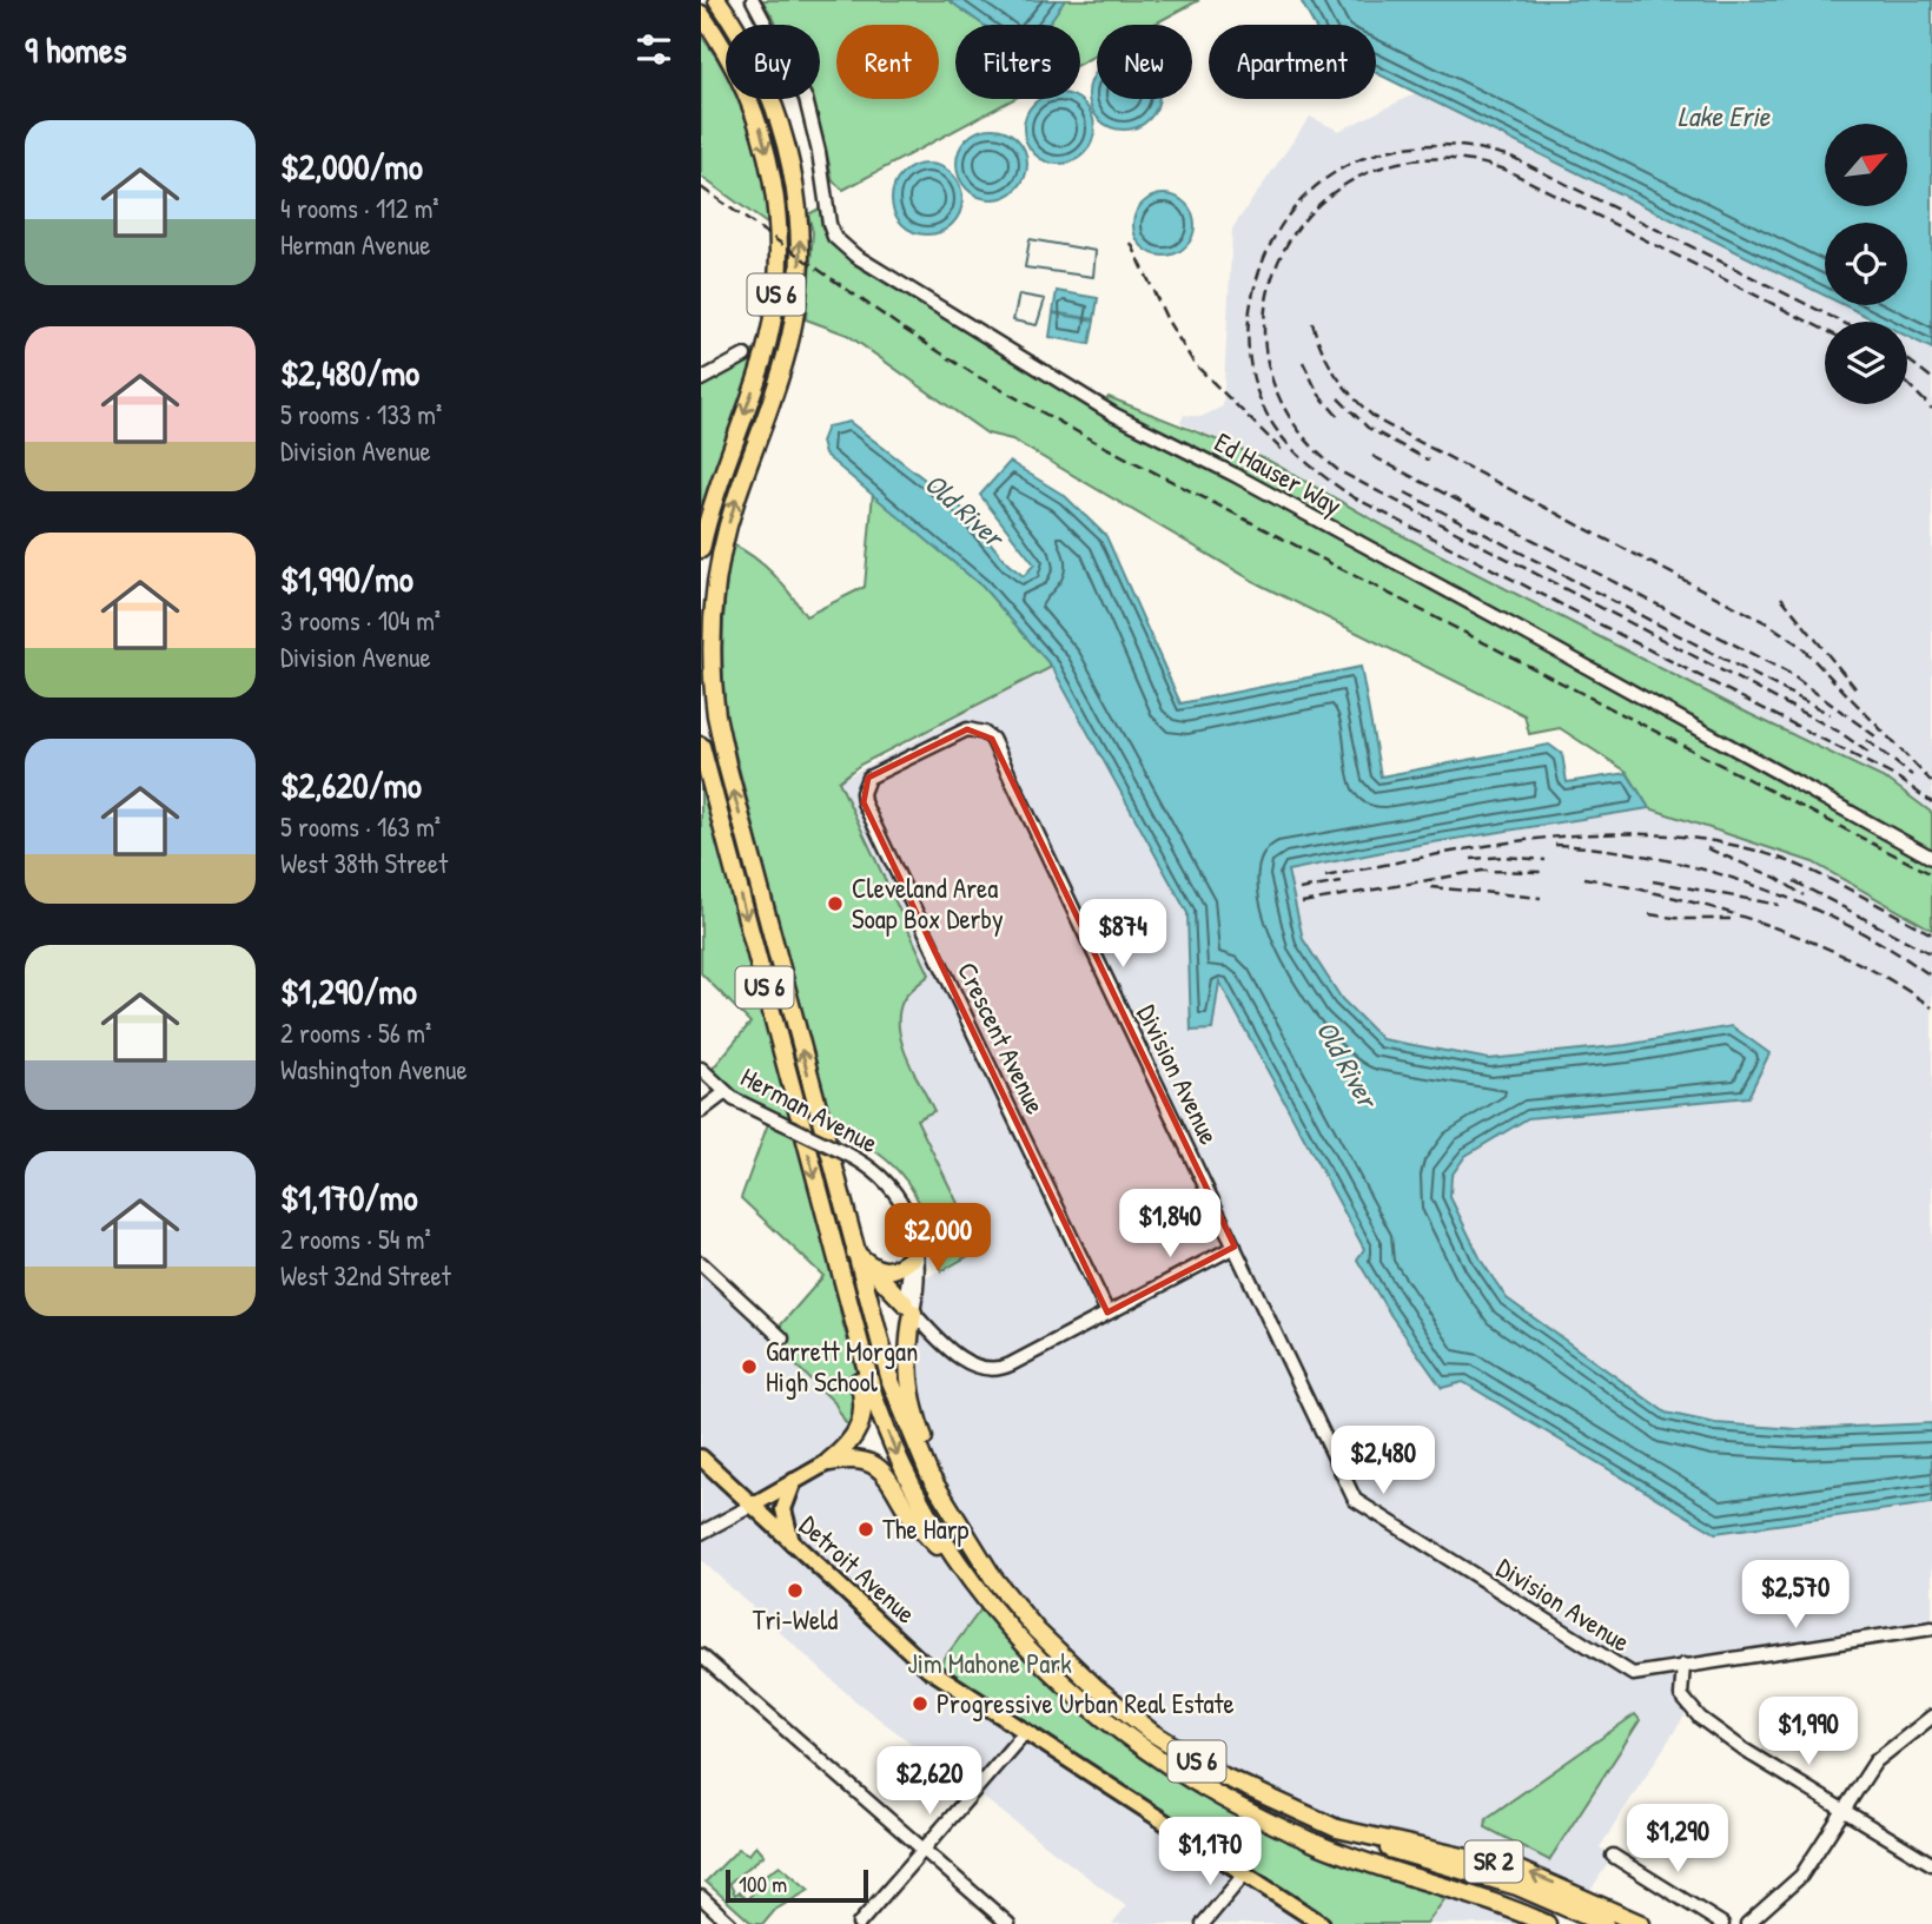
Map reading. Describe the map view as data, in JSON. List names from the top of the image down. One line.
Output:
{"streets":{"highway":["US 6","SR 2"],"main road":["Detroit Avenue"],"street":["Ed Hauser Way","Crescent Avenue","Division Avenue","Herman Avenue"]},"crossings":[["US 6","SR 2"],["Crescent Avenue","Division Avenue"]],"water":["Lake Erie","Old River"],"parks":["Jim Mahone Park"],"places":["Cleveland Area Soap Box Derby","Garrett Morgan High School","The Harp","Tri-Weld","Progressive Urban Real Estate"],"scale_bar":"100 m","north":"top right","page":{"heading":"9 homes","chip":["Buy","Rent","Filters","New","Apartment"],"list":[{"name":"$2,000/mo","note":"4 rooms · 112 m² · Herman Avenue"},{"name":"$2,480/mo","note":"5 rooms · 133 m² · Division Avenue"},{"name":"$1,990/mo","note":"3 rooms · 104 m² · Division Avenue"},{"name":"$2,620/mo","note":"5 rooms · 163 m² · West 38th Street"},{"name":"$1,290/mo","note":"2 rooms · 56 m² · Washington Avenue"},{"name":"$1,170/mo","note":"2 rooms · 54 m² · West 32nd Street"}],"price":["$874","$1,840","$2,000","$2,480","$2,570","$1,990","$2,620","$1,290","$1,170"],"scale":"100 m"}}
